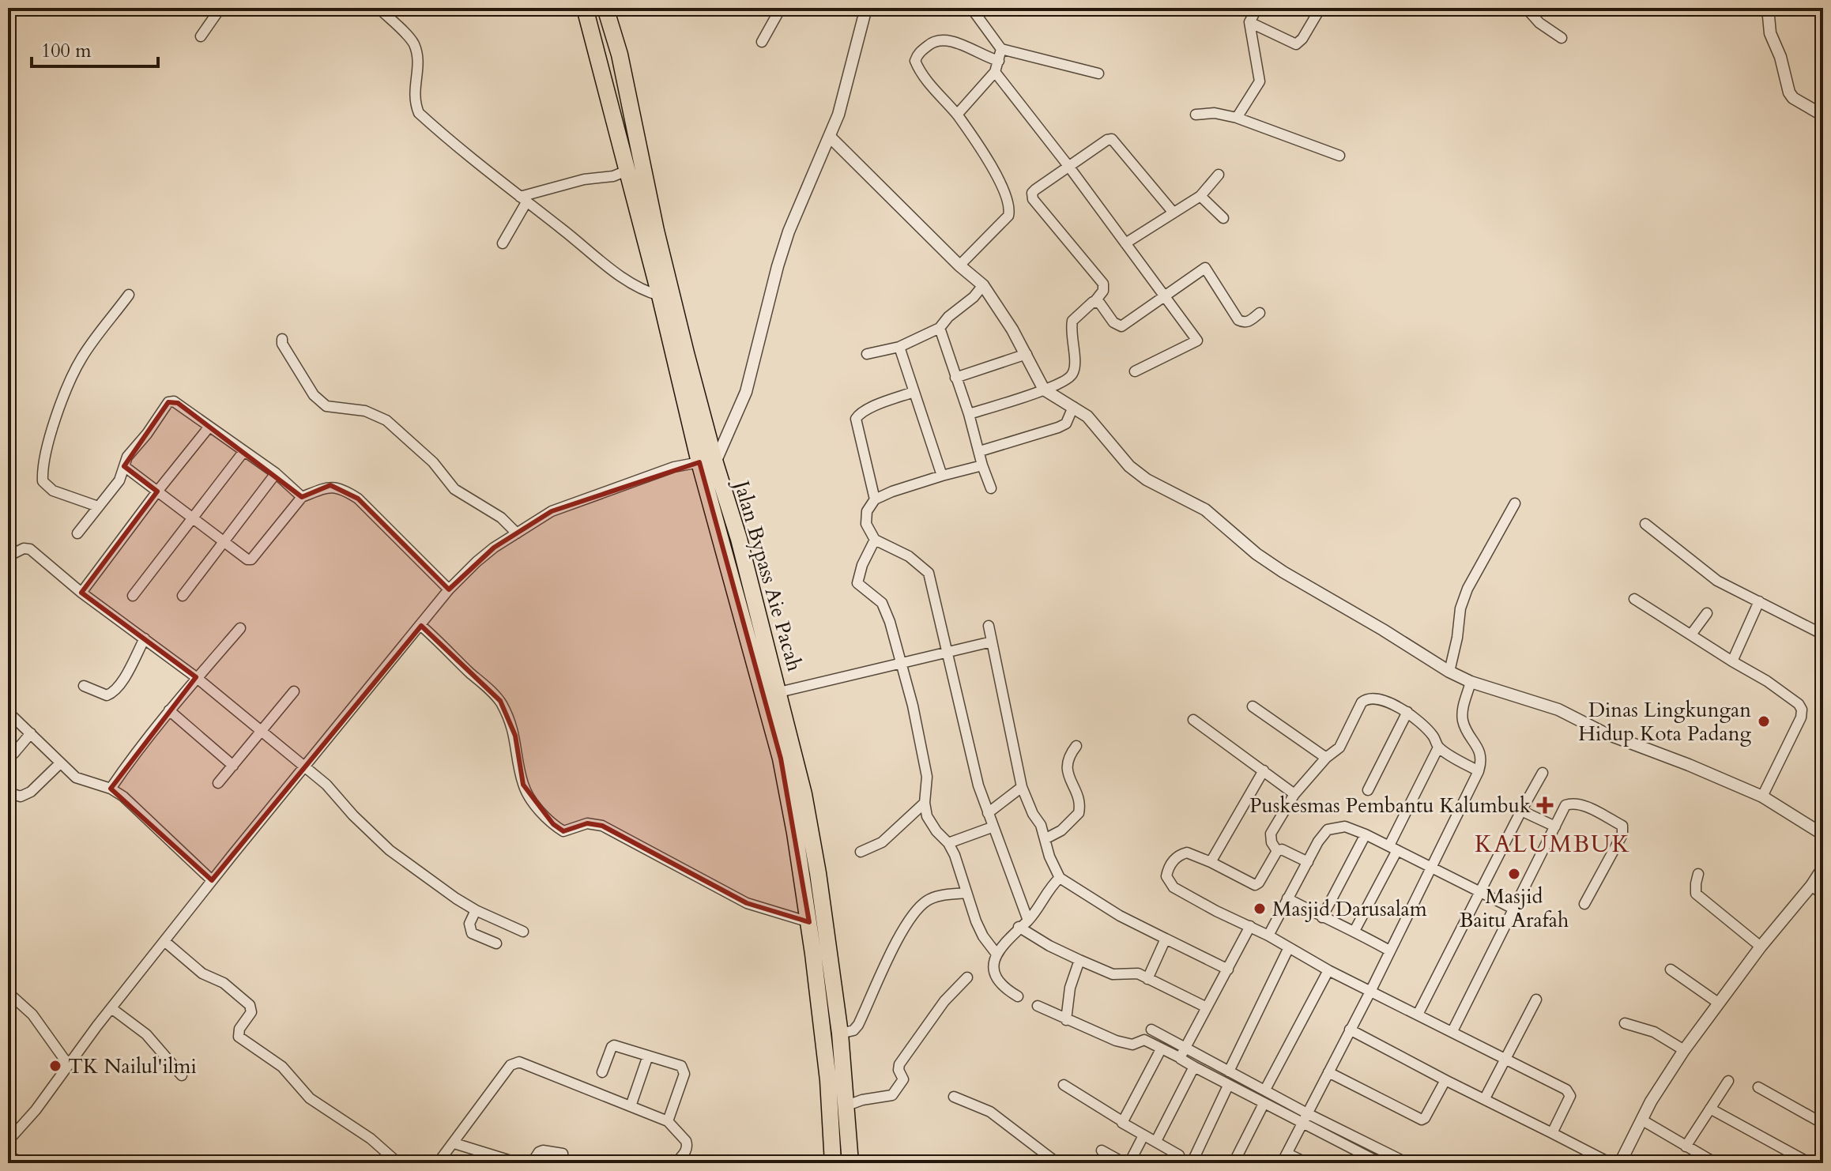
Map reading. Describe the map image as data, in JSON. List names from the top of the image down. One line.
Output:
{"streets":{"highway":["Jalan Bypass Aie Pacah"]},"districts":["KALUMBUK"],"places":{"other":["Dinas Lingkungan Hidup Kota Padang","Masjid Baitu Arafah","Masjid Darusalam","TK Nailul'ilmi"],"health":["Puskesmas Pembantu Kalumbuk"]},"scale_bar":"100 m"}
